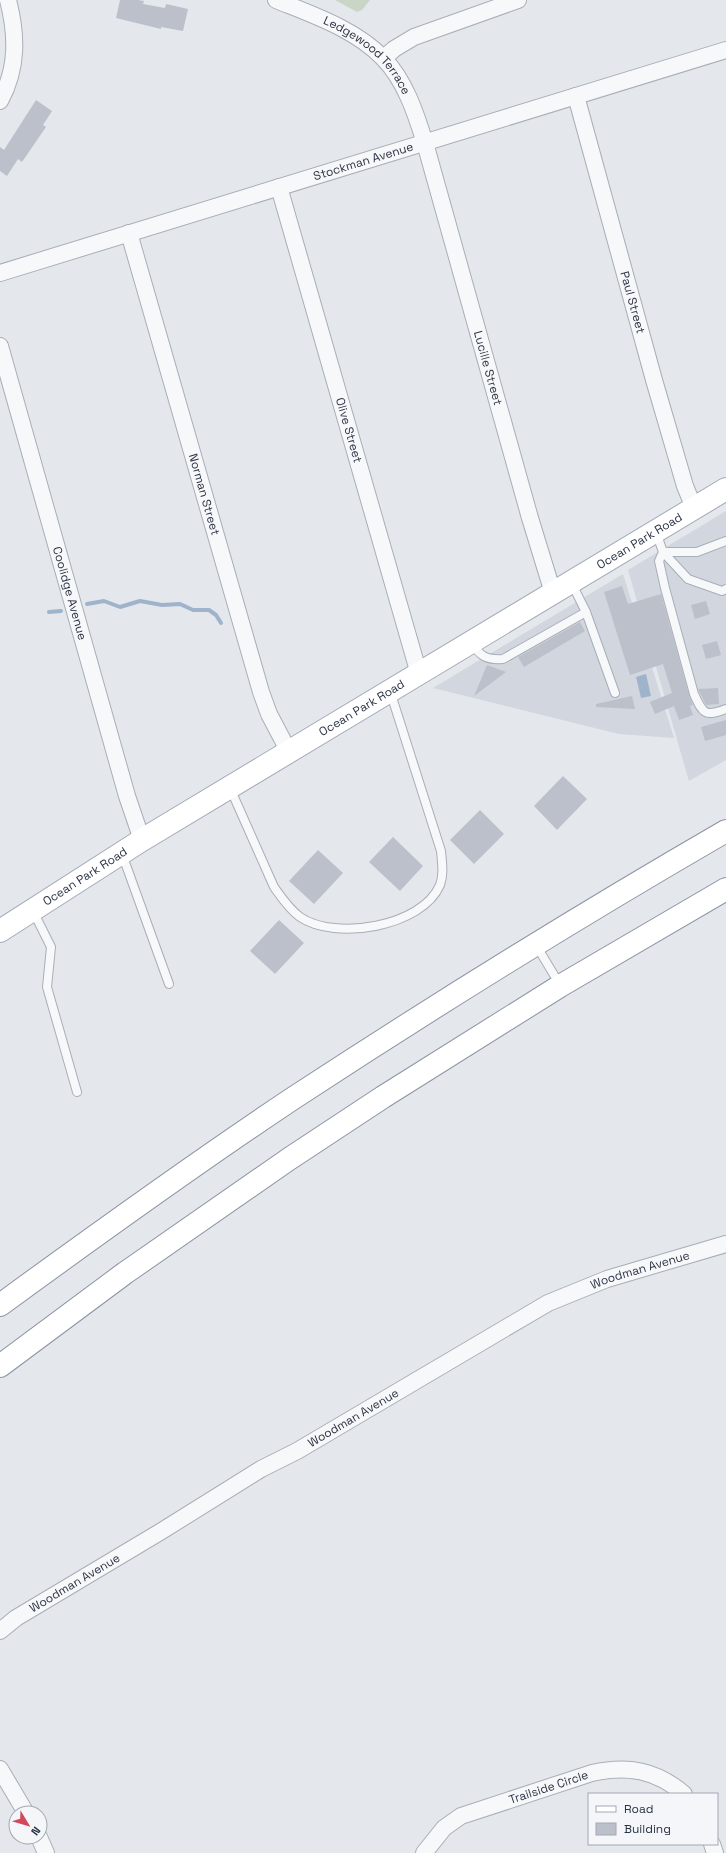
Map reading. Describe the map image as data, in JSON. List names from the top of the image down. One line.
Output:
{"streets":{"main road":["Ocean Park Road"],"street":["Ledgewood Terrace","Stockman Avenue","Paul Street","Lucille Street","Olive Street","Norman Street","Coolidge Avenue","Woodman Avenue","Trailside Circle"]},"crossings":[["Ledgewood Terrace","Stockman Avenue"],["Ledgewood Terrace","Lucille Street"],["Stockman Avenue","Paul Street"],["Stockman Avenue","Lucille Street"],["Stockman Avenue","Olive Street"],["Stockman Avenue","Norman Street"],["Paul Street","Ocean Park Road"],["Lucille Street","Ocean Park Road"],["Olive Street","Ocean Park Road"],["Norman Street","Ocean Park Road"],["Ocean Park Road","Coolidge Avenue"]],"legend":["Road","Building"],"north":"bottom right"}
